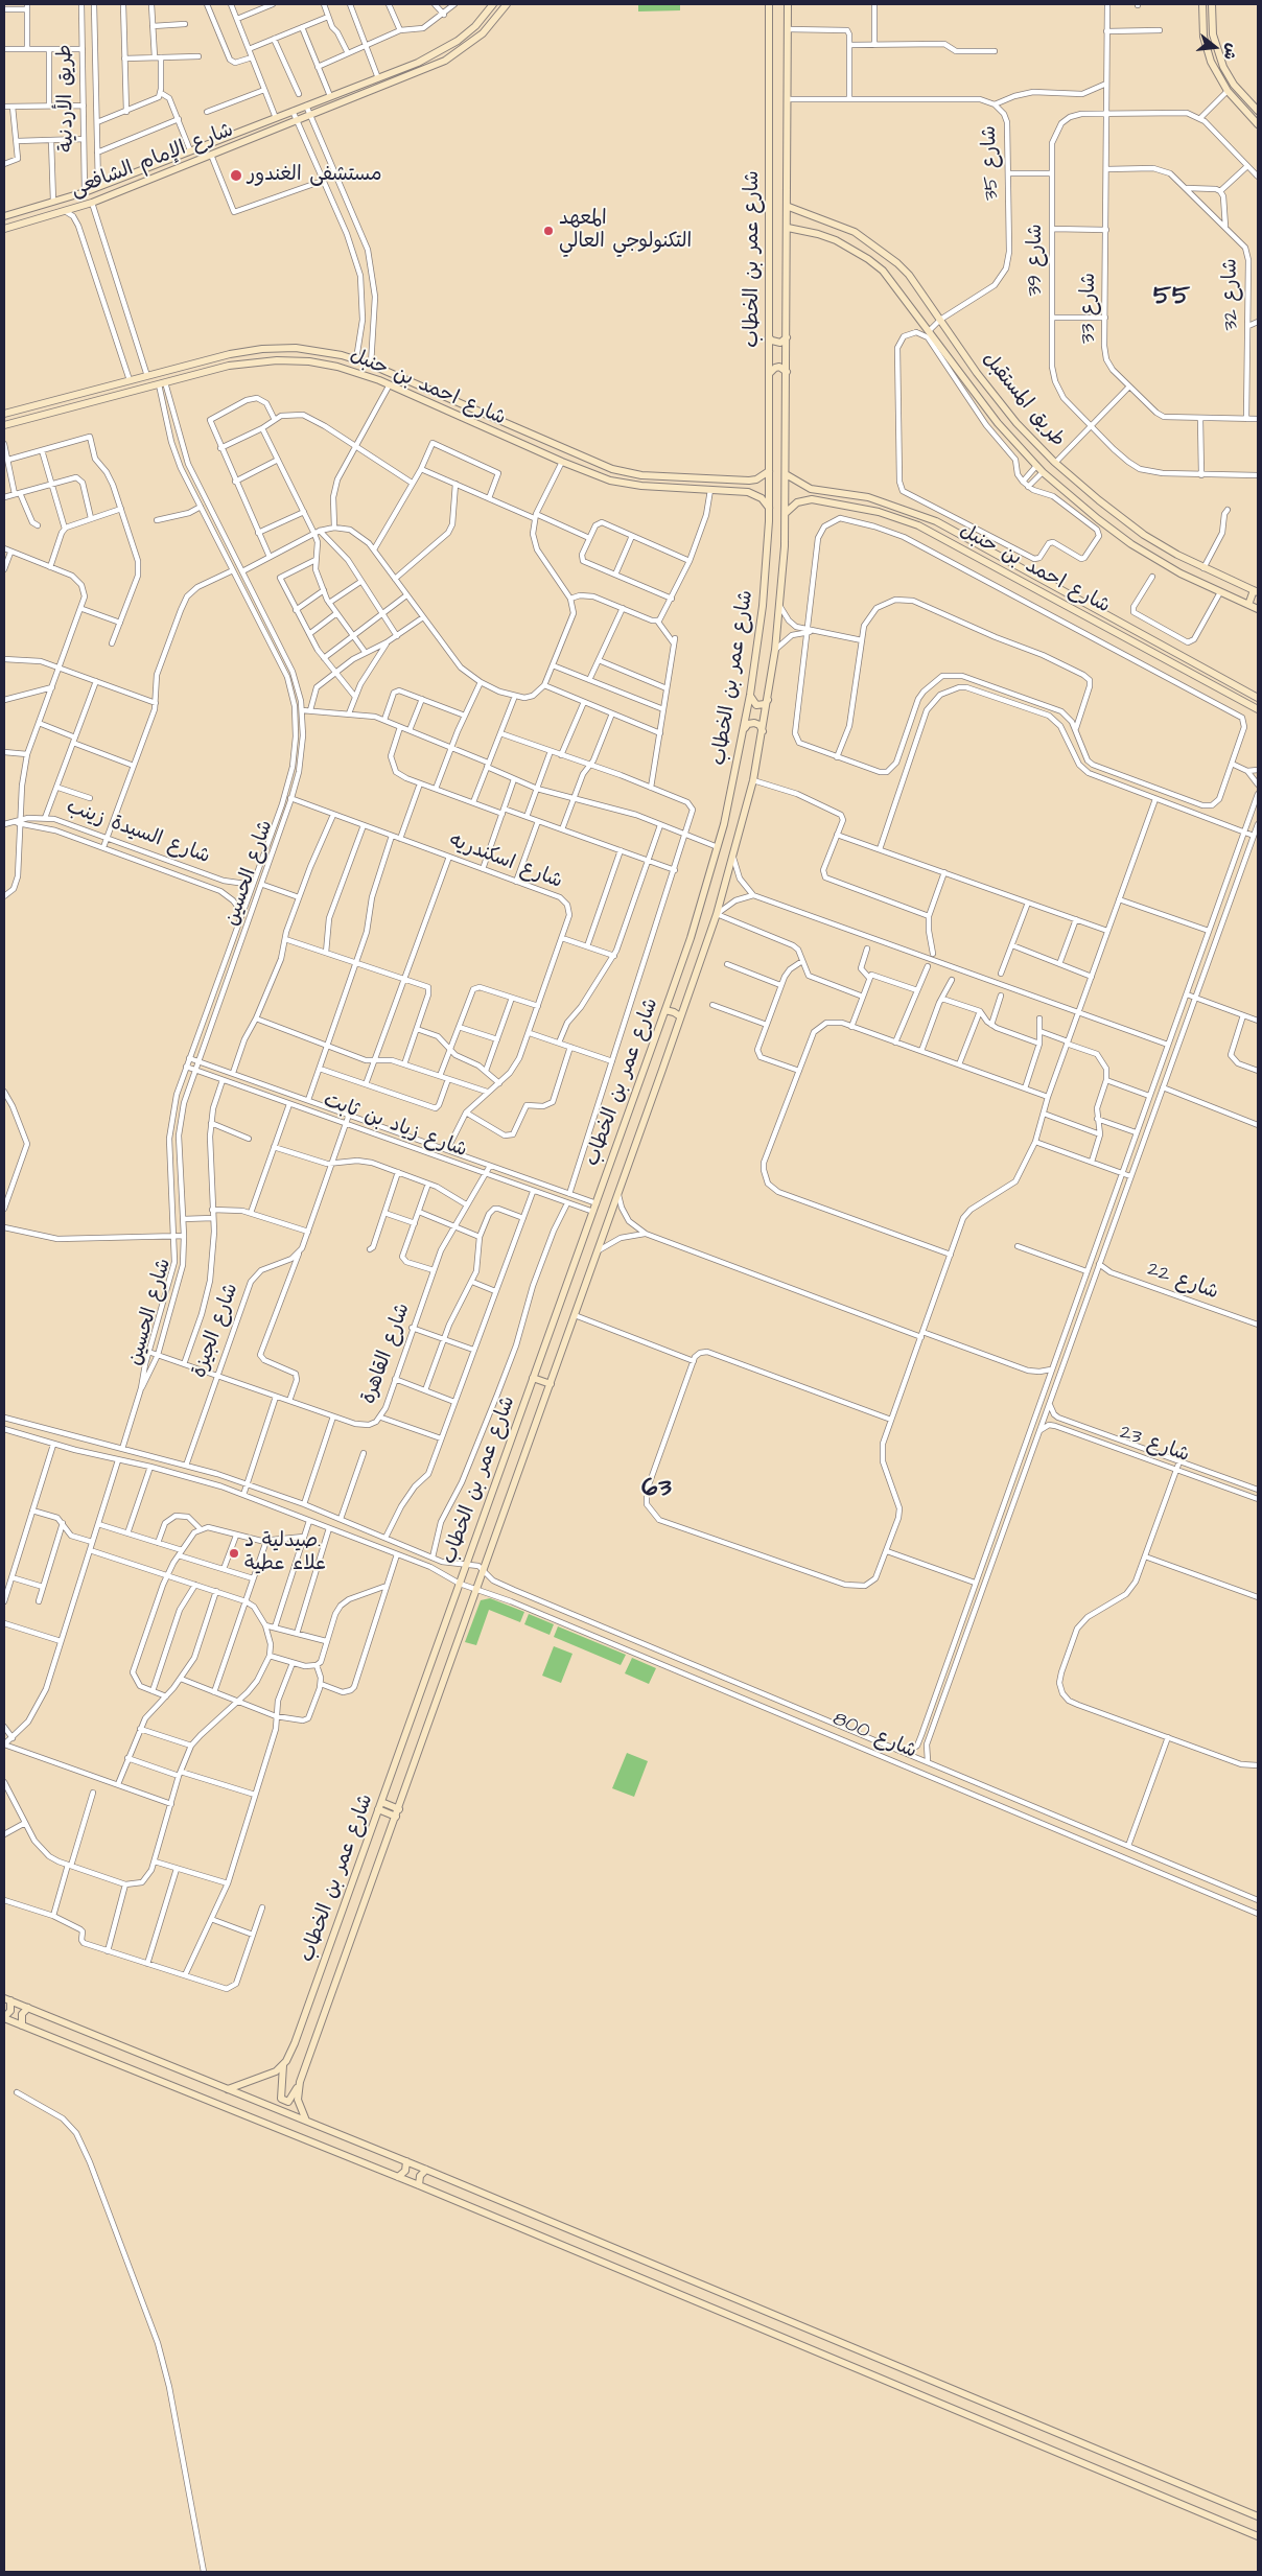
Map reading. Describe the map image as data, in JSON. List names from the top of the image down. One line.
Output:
{"streets":{"street":["طريق الأردنية","شارع الإمام الشافعى","شارع 35","شارع عمر بن الخطاب","شارع 39","شارع 32","شارع 33","شارع احمد بن حنبل","طريق المستقبل","شارع السيدة زينب","شارع اسكندريه","شارع الحسين","شارع زياد بن ثابت","شارع 22","شارع الجيزة","شارع القاهرة","شارع 23","شارع 800"]},"crossings":[["طريق الأردنية","شارع الإمام الشافعى"],["شارع 35","شارع عمر بن الخطاب"],["شارع 35","طريق المستقبل"],["شارع عمر بن الخطاب","شارع احمد بن حنبل"],["شارع عمر بن الخطاب","طريق المستقبل"],["شارع عمر بن الخطاب","شارع زياد بن ثابت"],["شارع عمر بن الخطاب","شارع 800"],["شارع 39","شارع 33"],["شارع 32","شارع 33"],["شارع احمد بن حنبل","شارع الحسين"],["شارع السيدة زينب","شارع الحسين"],["شارع اسكندريه","شارع الحسين"],["شارع اسكندريه","شارع زياد بن ثابت"],["شارع الحسين","شارع زياد بن ثابت"],["شارع الحسين","شارع القاهرة"],["شارع الحسين","شارع 800"],["شارع زياد بن ثابت","شارع القاهرة"],["شارع الجيزة","شارع القاهرة"],["شارع الجيزة","شارع 800"]],"districts":["55","63"],"places":["مستشفى الغندور","المعهد التكنولوجي العالي","صيدلية د. علاء عطية"],"north":"right"}
